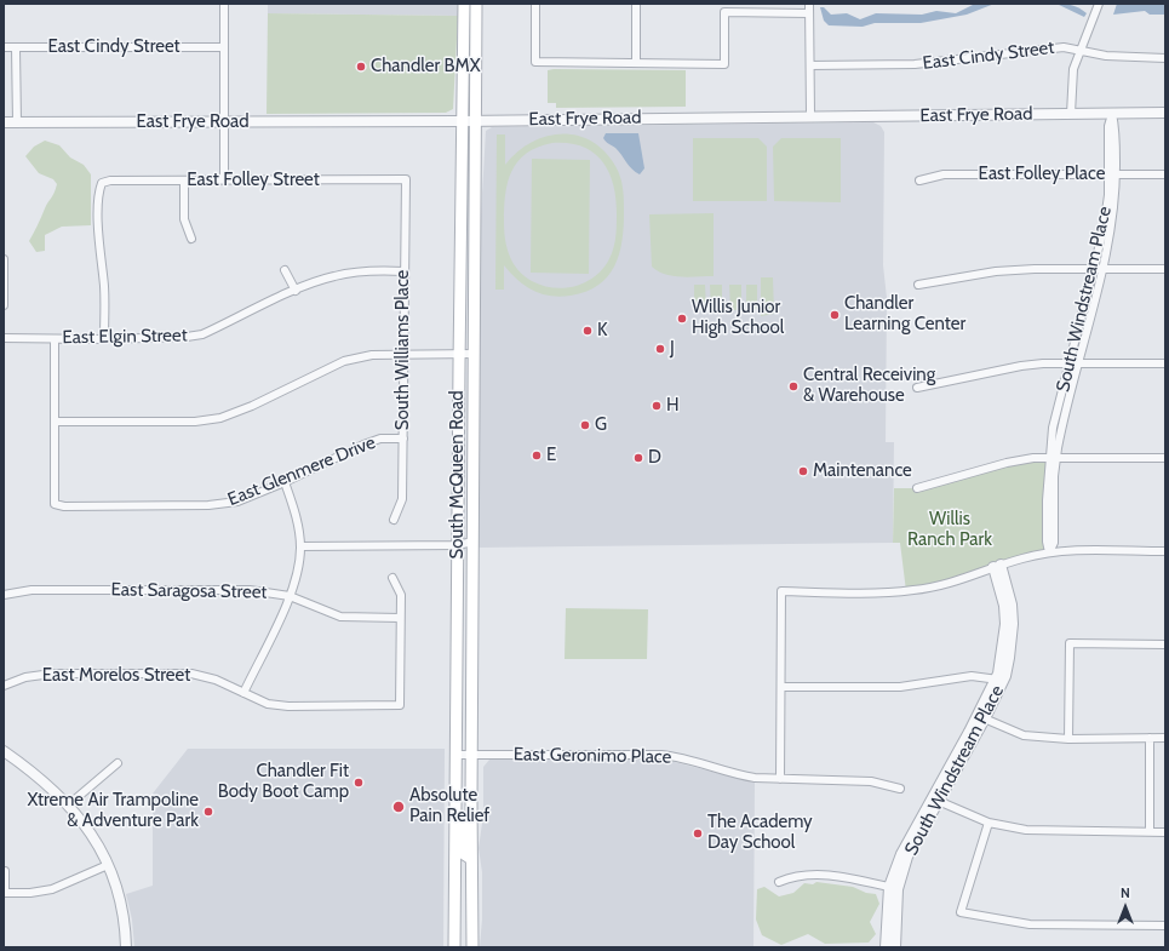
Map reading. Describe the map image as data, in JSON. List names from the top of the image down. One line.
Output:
{"streets":{"main road":["South McQueen Road"],"street":["East Cindy Street","East Frye Road","East Folley Place","East Folley Street","South Windstream Place","East Elgin Street","South Williams Place","East Glenmere Drive","East Saragosa Street","East Morelos Street","East Geronimo Place"]},"crossings":[["East Frye Road","South Windstream Place"],["East Frye Road","South McQueen Road"],["East Folley Place","South Windstream Place"],["East Folley Street","East Elgin Street"],["East Folley Street","South Williams Place"],["East Elgin Street","South Williams Place"],["South Williams Place","East Glenmere Drive"],["South McQueen Road","East Geronimo Place"],["East Saragosa Street","East Morelos Street"]],"parks":["Willis Ranch Park"],"places":["Chandler BMX","Chandler Learning Center","Willis Junior High School","K","J","Central Receiving & Warehouse","H","G","E","D","Maintenance","Chandler Fit Body Boot Camp","Absolute Pain Relief","Xtreme Air Trampoline & Adventure Park","The Academy Day School"],"north":"top"}
